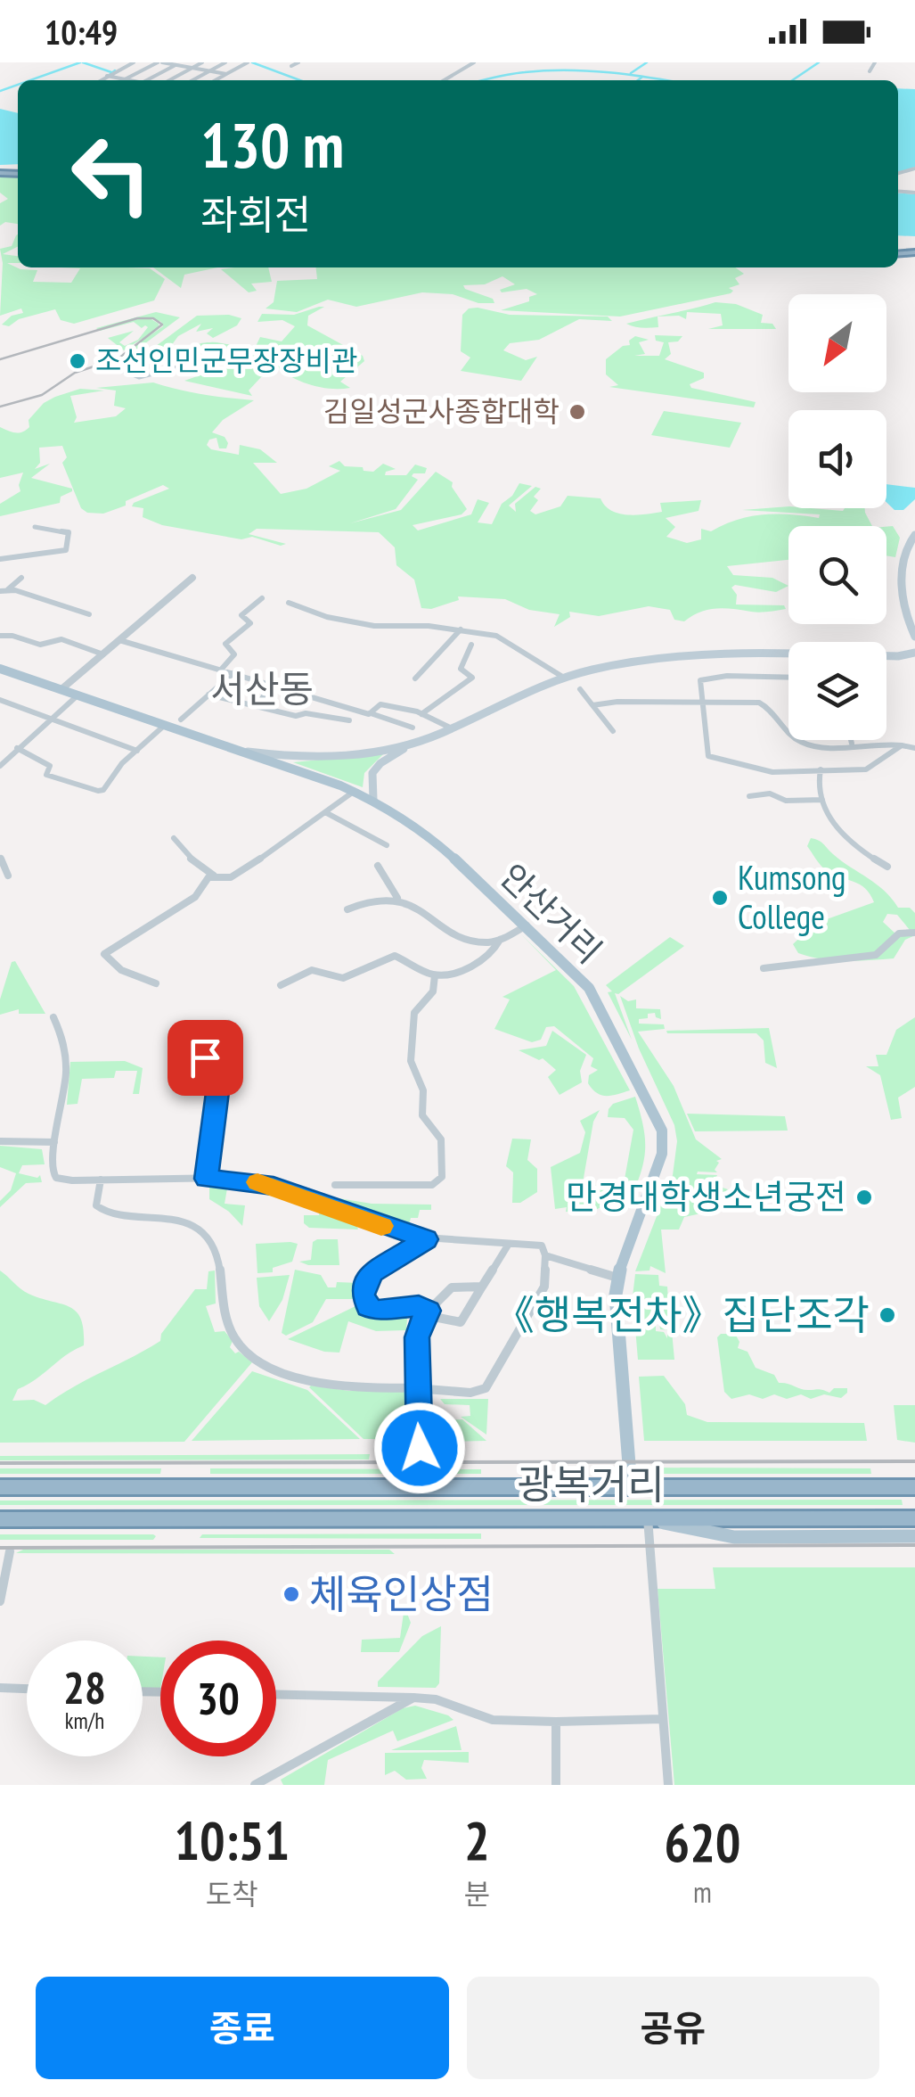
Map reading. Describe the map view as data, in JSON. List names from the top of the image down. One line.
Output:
{"streets":{"highway":["광복거리"],"main road":["안산거리"]},"crossings":[["안산거리","광복거리"]],"districts":["서산동"],"places":["조선인민군무장장비관","김일성군사종합대학","Kumsong College","만경대학생소년궁전","《행복전차》집단조각","체육인상점"],"north":"bottom left","page":{"status":"10:49","turn":["130 m","좌회전"],"speed":"28 km/h","limit":"30","eta":["10:51","도착","2","분","620","m"],"buttons":["종료","공유"]}}
